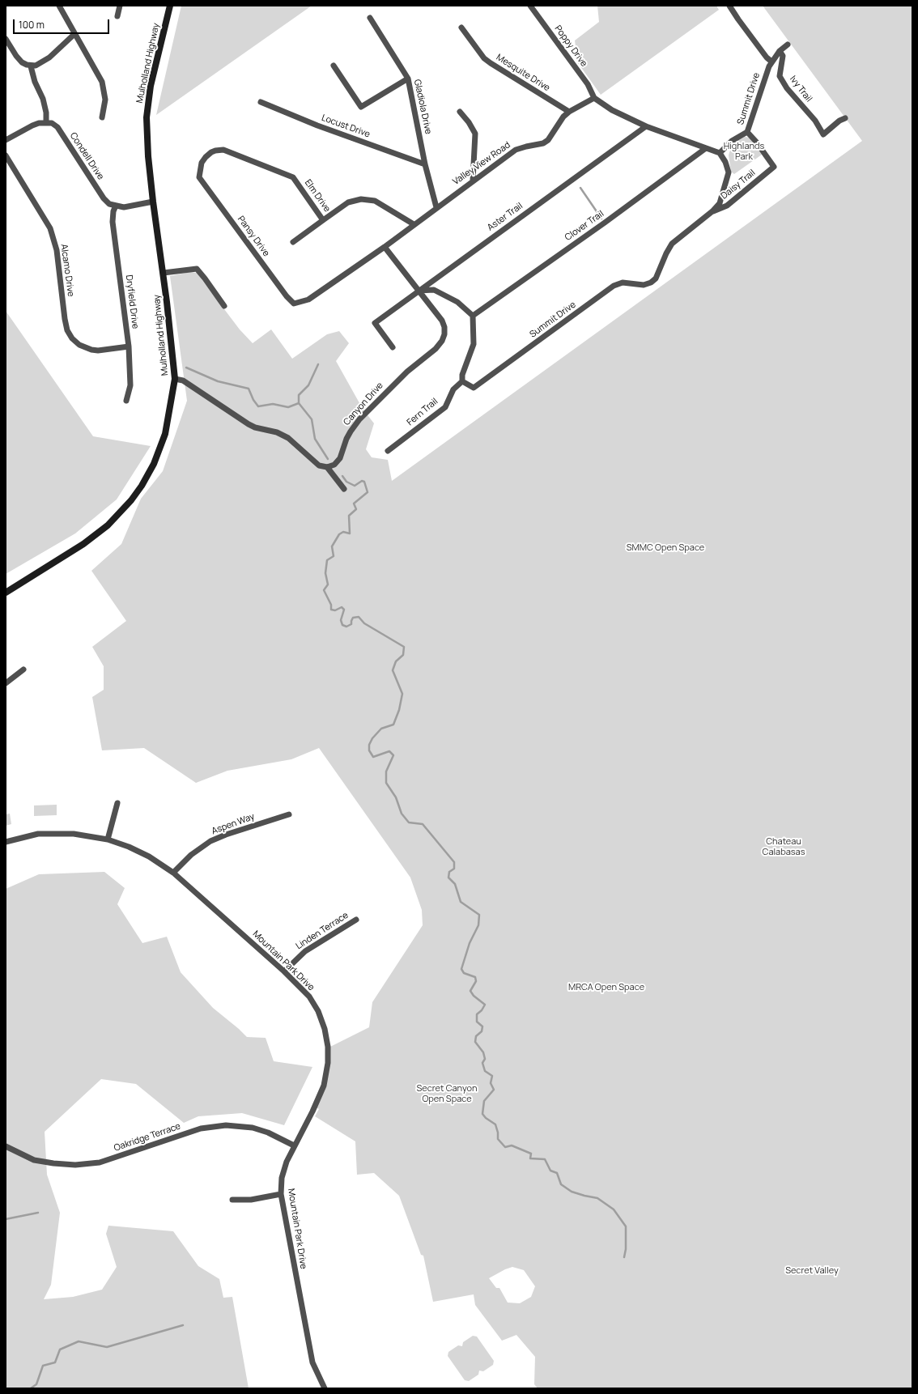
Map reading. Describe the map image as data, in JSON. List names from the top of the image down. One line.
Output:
{"streets":{"main road":["Mulholland Highway"],"street":["Poppy Drive","Mesquite Drive","Ivy Trail","Summit Drive","Gladiola Drive","Locust Drive","Condell Drive","Valley View Road","Daisy Trail","Elm Drive","Aster Trail","Clover Trail","Pansy Drive","Alcamo Drive","Dryfield Drive","Canyon Drive","Fern Trail","Aspen Way","Linden Terrace","Mountain Park Drive","Oakridge Terrace"]},"crossings":[["Poppy Drive","Valley View Road"],["Mesquite Drive","Valley View Road"],["Ivy Trail","Summit Drive"],["Summit Drive","Daisy Trail"],["Summit Drive","Fern Trail"],["Gladiola Drive","Locust Drive"],["Gladiola Drive","Valley View Road"],["Condell Drive","Dryfield Drive"],["Valley View Road","Elm Drive"],["Valley View Road","Pansy Drive"],["Valley View Road","Canyon Drive"],["Elm Drive","Pansy Drive"],["Aster Trail","Canyon Drive"],["Alcamo Drive","Dryfield Drive"],["Aspen Way","Mountain Park Drive"],["Linden Terrace","Mountain Park Drive"],["Mountain Park Drive","Oakridge Terrace"]],"parks":["Highlands Park","SMMC Open Space","Chateau Calabasas","MRCA Open Space","Secret Canyon Open Space","Secret Valley"],"scale_bar":"100 m"}
